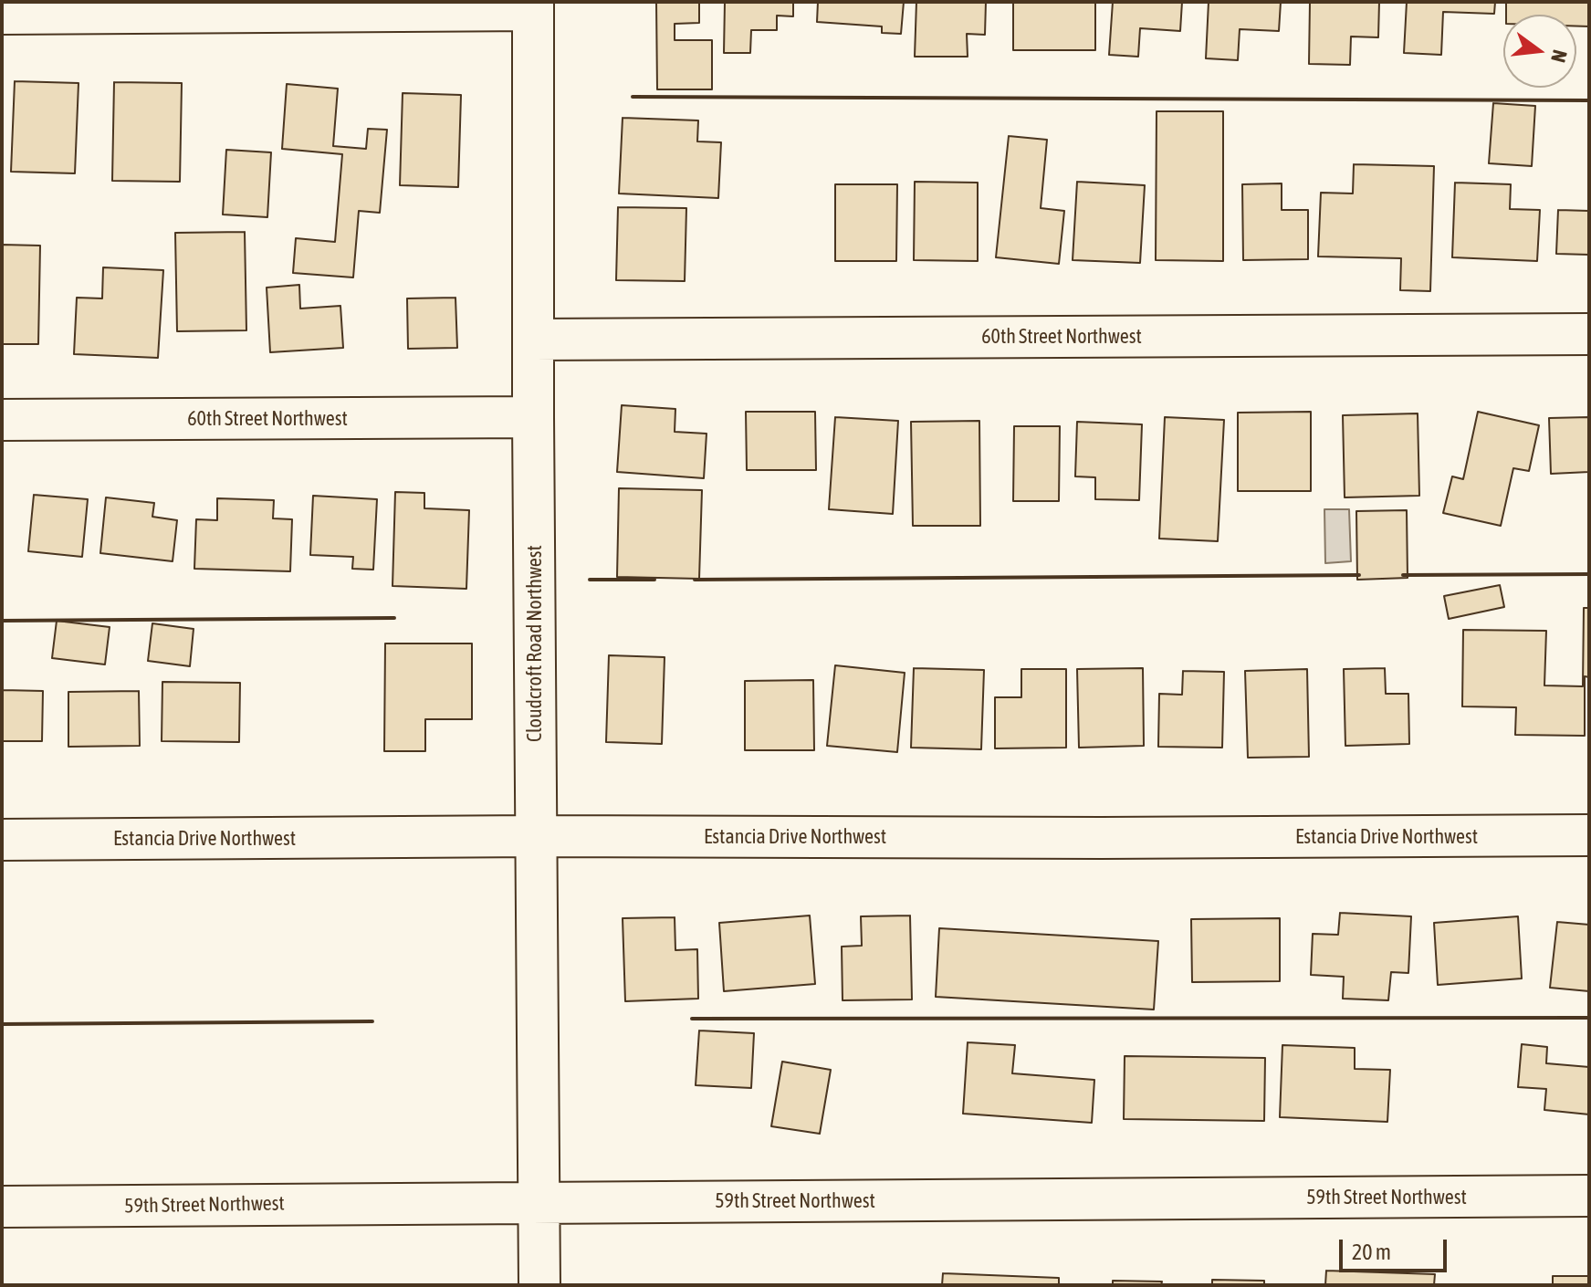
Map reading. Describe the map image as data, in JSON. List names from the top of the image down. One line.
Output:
{"streets":{"street":["60th Street Northwest","Cloudcroft Road Northwest","Estancia Drive Northwest","59th Street Northwest"]},"crossings":[["60th Street Northwest","Cloudcroft Road Northwest"],["Cloudcroft Road Northwest","Estancia Drive Northwest"],["Cloudcroft Road Northwest","59th Street Northwest"]],"scale_bar":"20 m","north":"right"}
